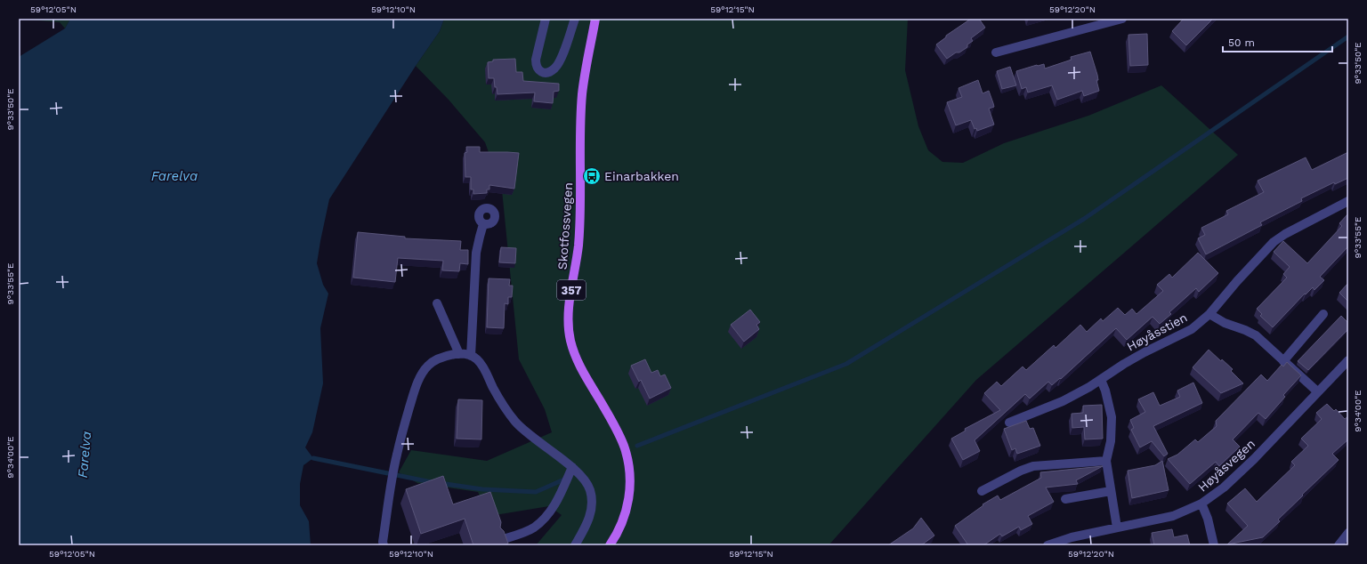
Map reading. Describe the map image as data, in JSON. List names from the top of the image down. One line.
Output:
{"streets":{"main road":["Skotfossvegen","357"],"street":["Høyåsstien","Høyåsvegen"]},"water":["Farelva"],"places":{"bus stop":["Einarbakken"]},"scale_bar":"50 m","coordinates":["59°12'05\"N","59°12'10\"N","59°12'15\"N","59°12'20\"N","9°33'50\"E","9°33'55\"E","9°34'00\"E"]}
